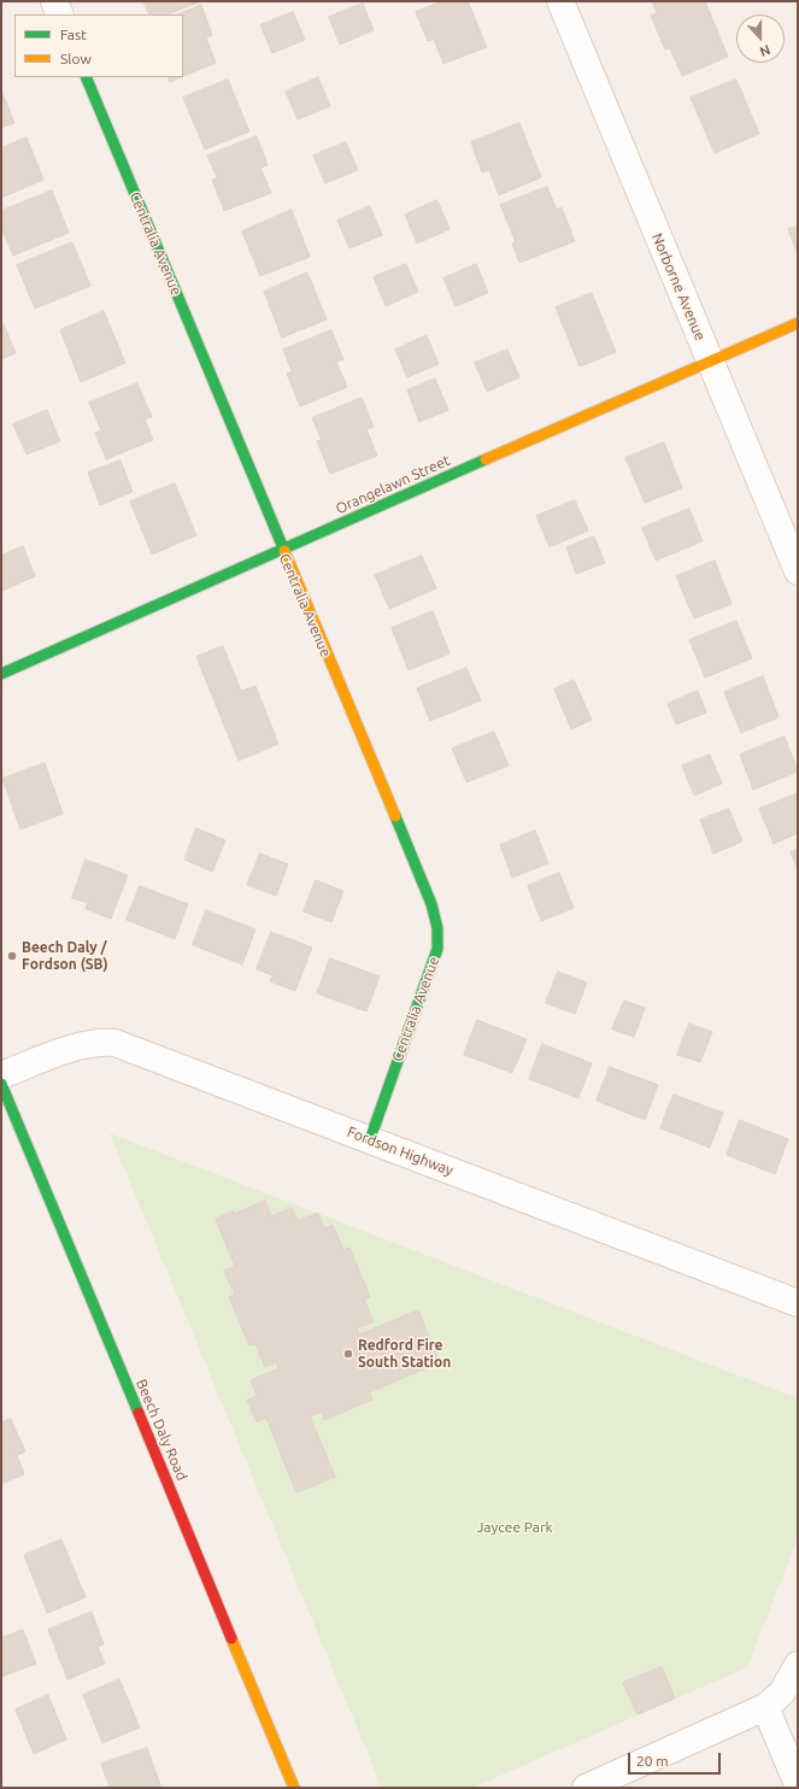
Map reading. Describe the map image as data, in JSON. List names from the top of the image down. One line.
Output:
{"streets":{"street":["Centralia Avenue","Norborne Avenue","Orangelawn Street","Fordson Highway","Beech Daly Road"]},"crossings":[["Centralia Avenue","Orangelawn Street"],["Centralia Avenue","Fordson Highway"],["Norborne Avenue","Orangelawn Street"]],"parks":["Jaycee Park"],"places":["Beech Daly / Fordson (SB)","Redford Fire South Station"],"legend":["Fast","Slow"],"scale_bar":"20 m","north":"bottom"}
